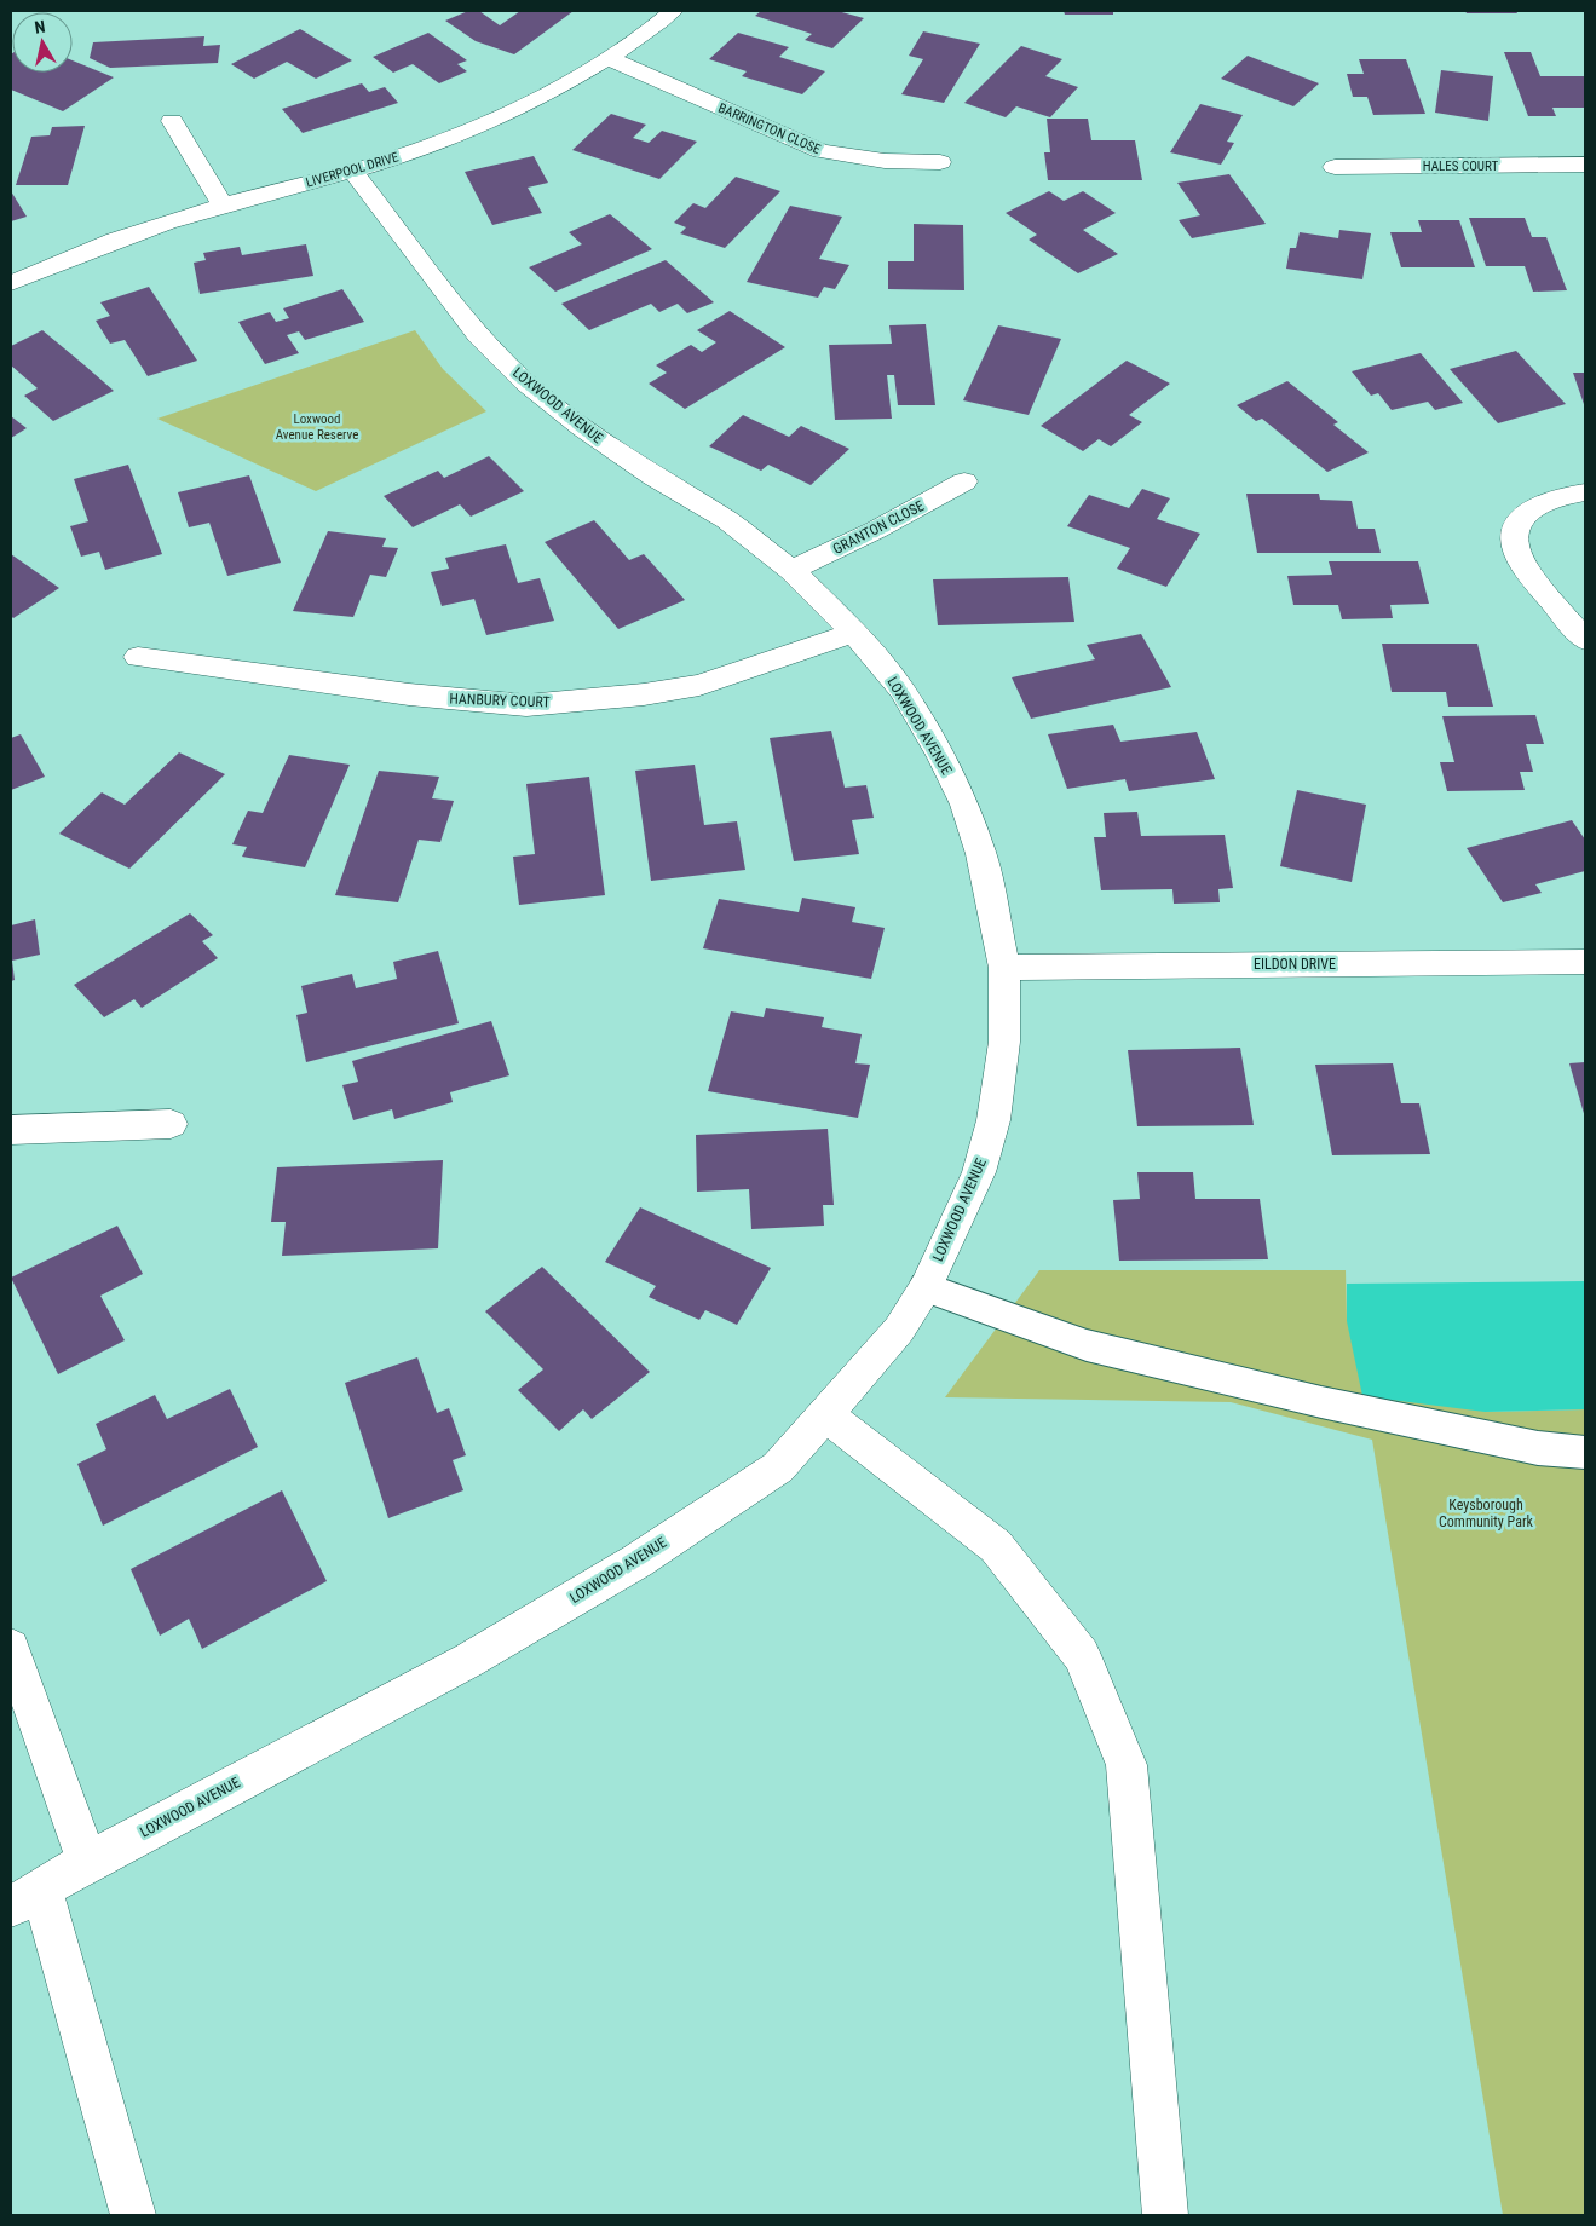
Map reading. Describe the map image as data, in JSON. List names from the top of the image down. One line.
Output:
{"streets":{"street":["BARRINGTON CLOSE","HALES COURT","LIVERPOOL DRIVE","LOXWOOD AVENUE","GRANTON CLOSE","HANBURY COURT","EILDON DRIVE"]},"crossings":[["BARRINGTON CLOSE","LIVERPOOL DRIVE"],["LIVERPOOL DRIVE","LOXWOOD AVENUE"],["LOXWOOD AVENUE","GRANTON CLOSE"],["LOXWOOD AVENUE","HANBURY COURT"],["LOXWOOD AVENUE","EILDON DRIVE"]],"parks":["Loxwood Avenue Reserve","Keysborough Community Park"],"north":"top"}
